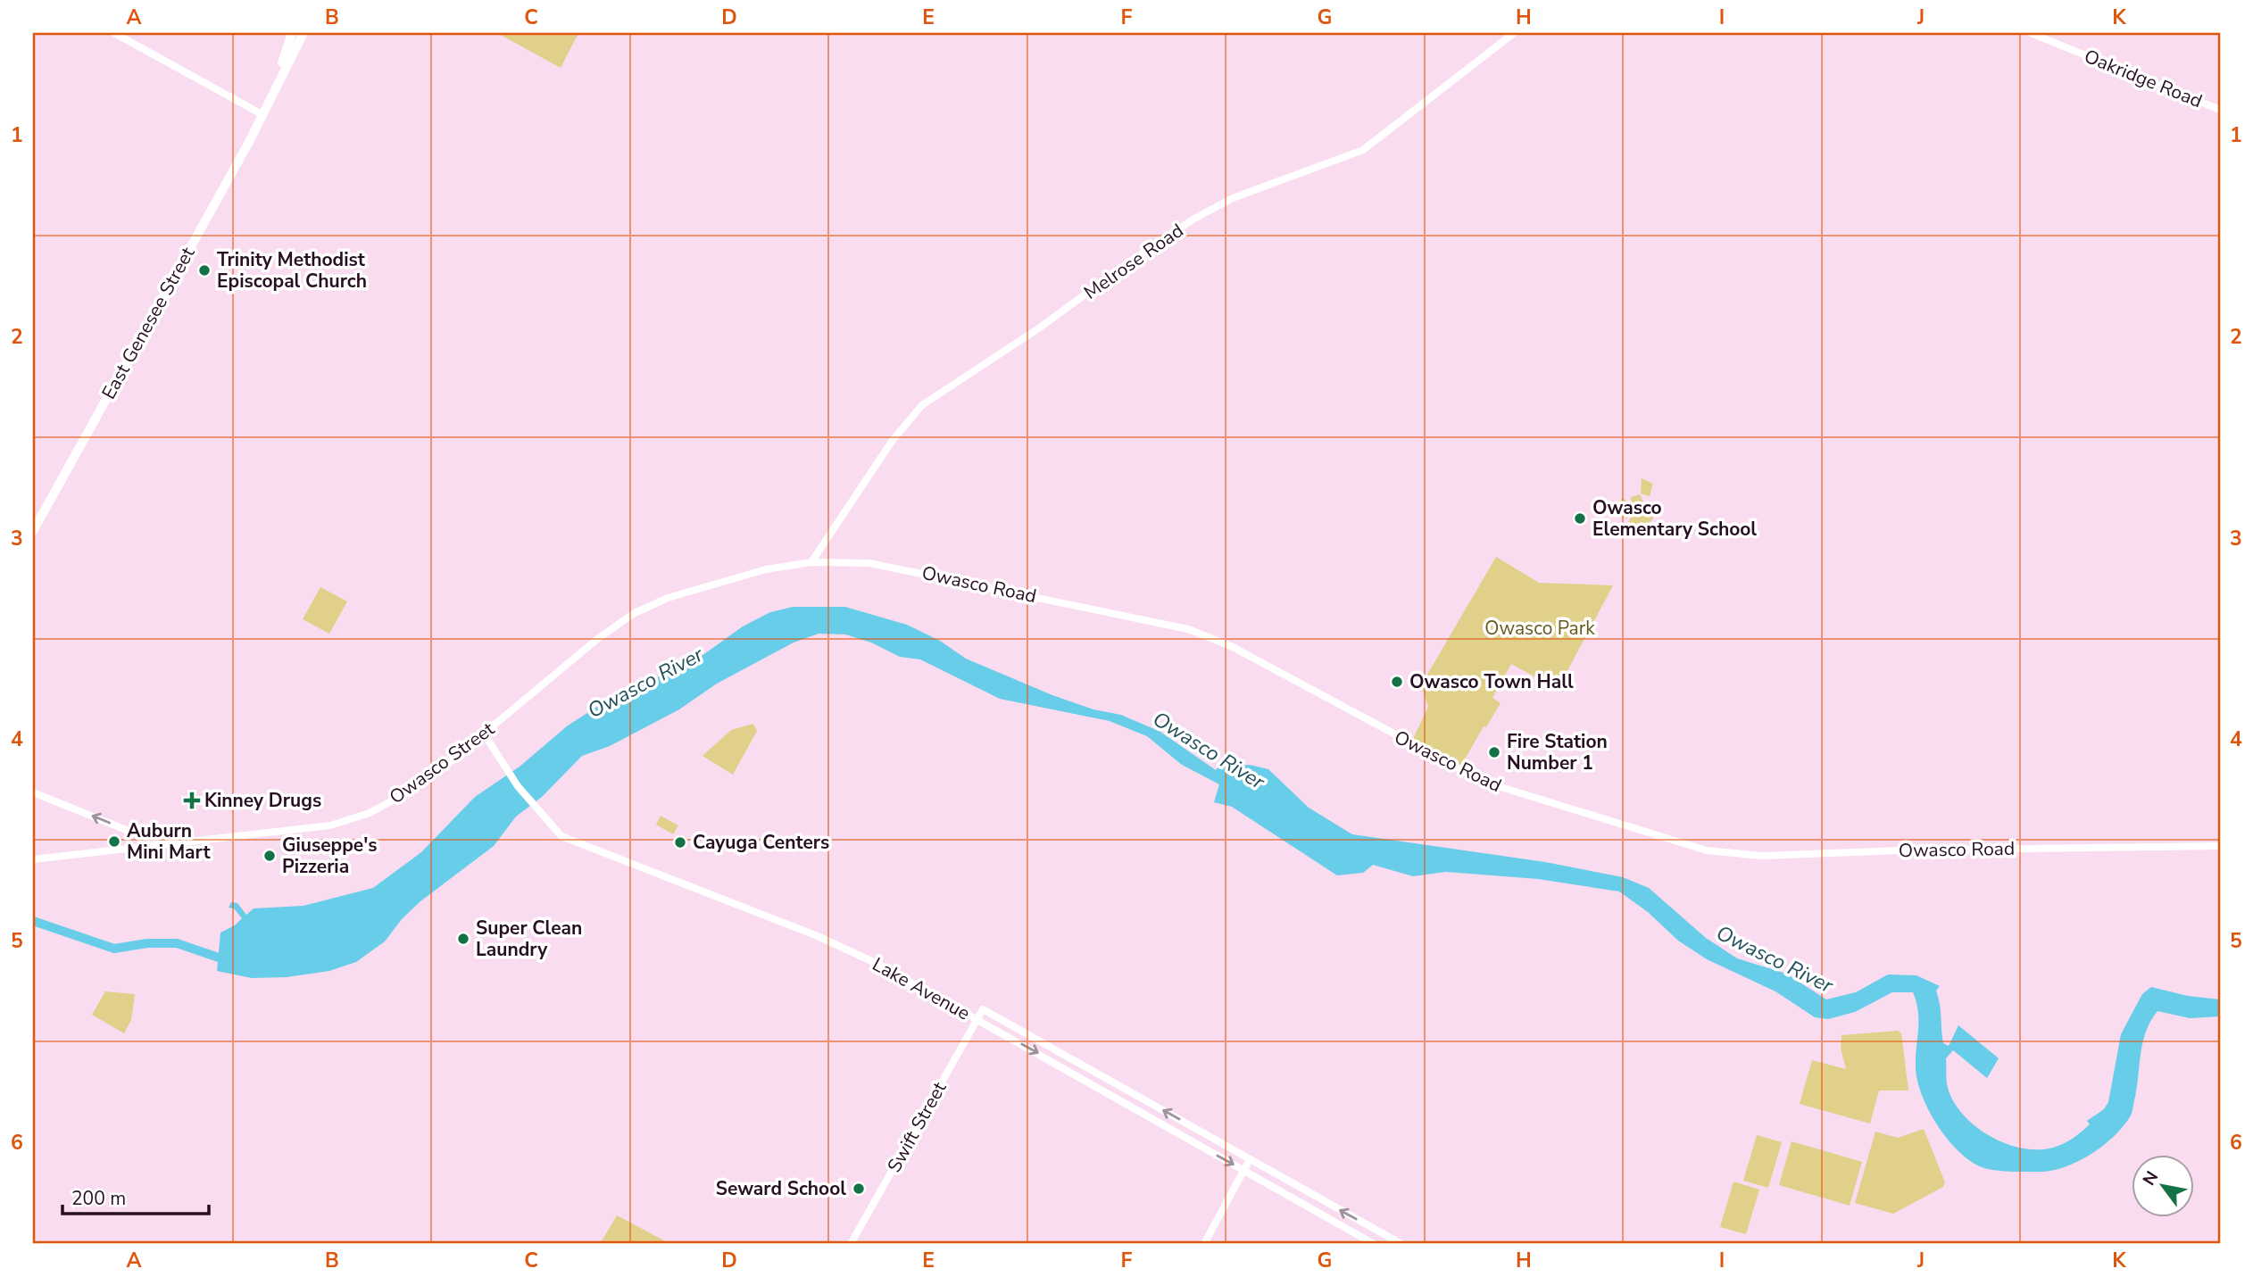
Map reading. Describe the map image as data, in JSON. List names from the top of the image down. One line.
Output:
{"streets":{"highway":["East Genesee Street"],"main road":["Oakridge Road","Melrose Road","Owasco Road","Owasco Street","Lake Avenue","Swift Street"]},"crossings":[["Melrose Road","Owasco Road"],["Owasco Road","Owasco Street"],["Owasco Street","Lake Avenue"],["Lake Avenue","Swift Street"]],"water":["Owasco River"],"parks":["Owasco Park"],"places":{"other":["Trinity Methodist Episcopal Church","Owasco Elementary School","Owasco Town Hall","Fire Station Number 1","Auburn Mini Mart","Cayuga Centers","Giuseppe's Pizzeria","Super Clean Laundry","Seward School"],"health":["Kinney Drugs"]},"scale_bar":"200 m","north":"top left","grid":{"columns":["A","B","C","D","E","F","G","H","I","J","K"],"rows":["1","2","3","4","5","6"]}}
